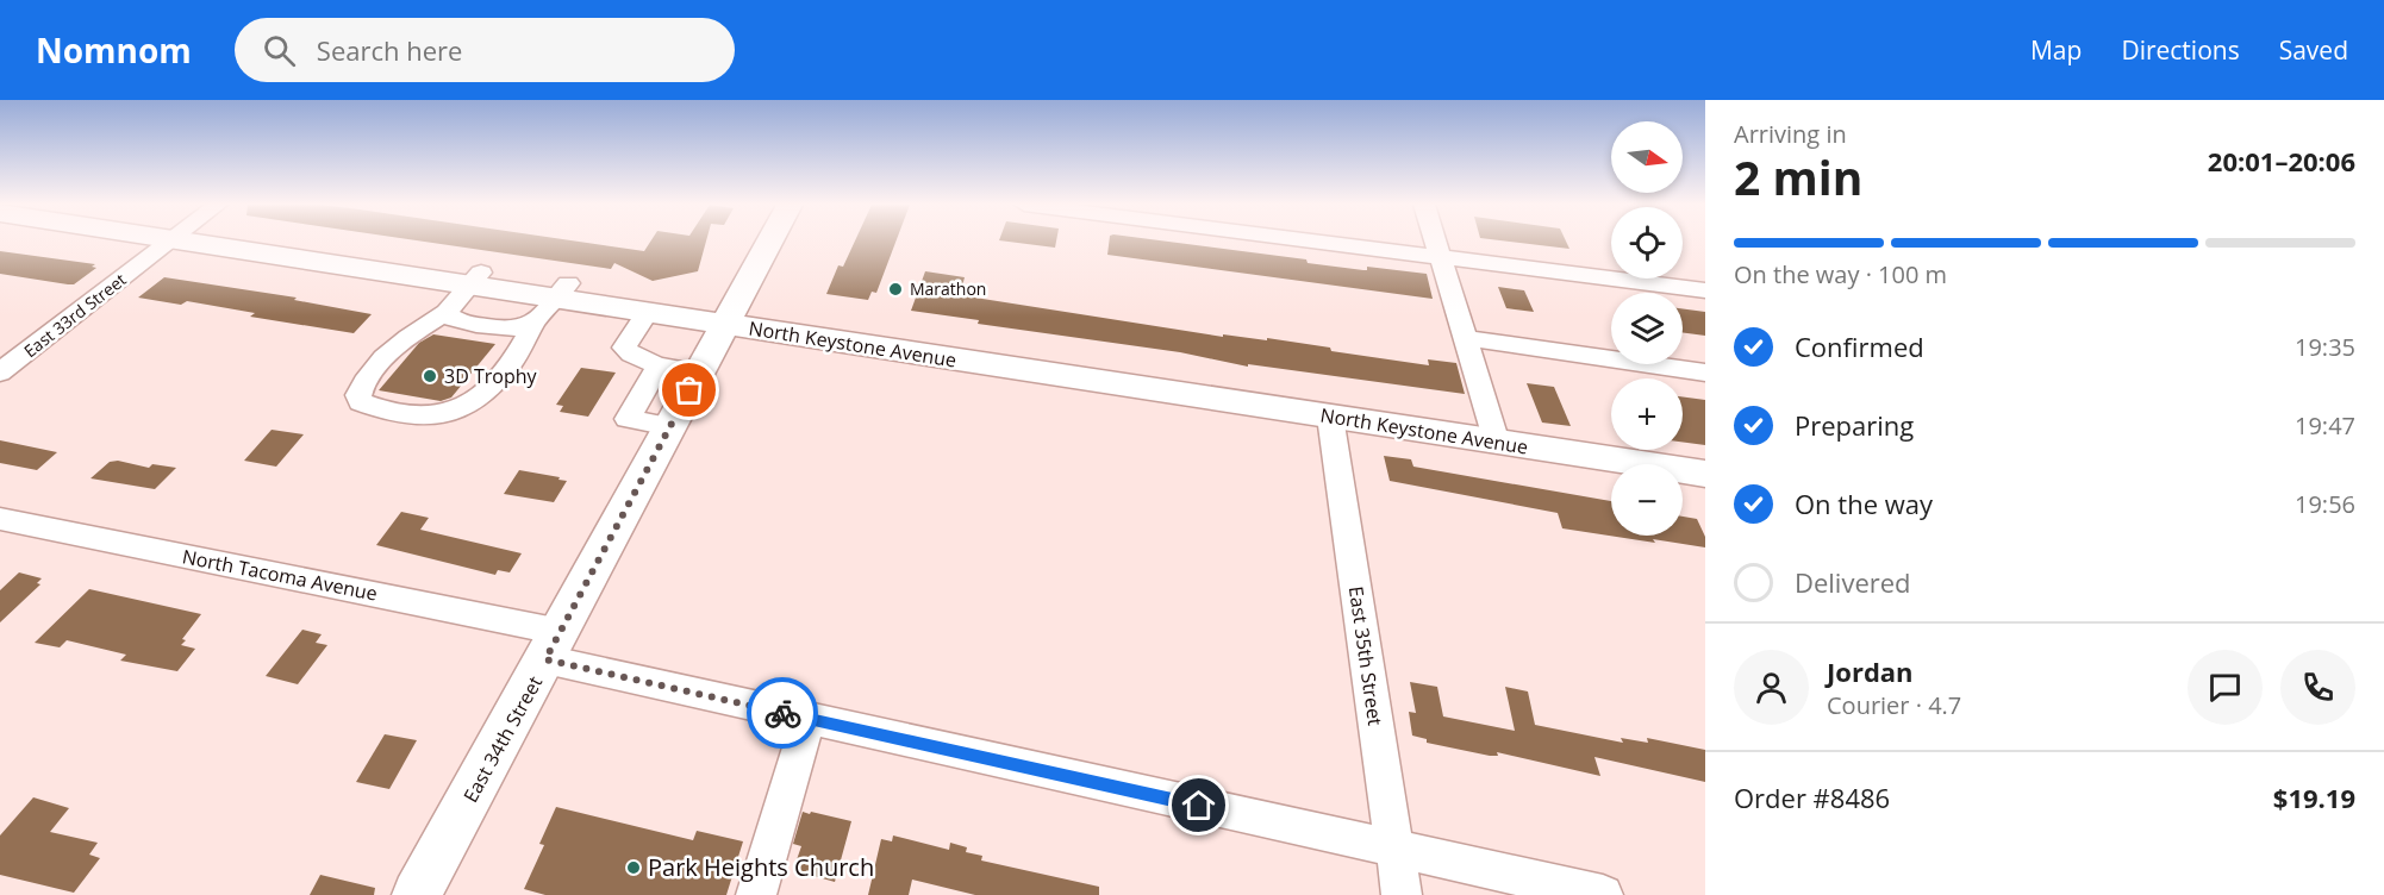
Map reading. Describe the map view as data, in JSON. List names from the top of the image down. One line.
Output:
{"streets":{"main road":["North Keystone Avenue","East 34th Street"],"street":["East 33rd Street","North Tacoma Avenue","East 35th Street"]},"crossings":[["North Keystone Avenue","East 35th Street"],["North Keystone Avenue","East 34th Street"],["North Tacoma Avenue","East 35th Street"],["North Tacoma Avenue","East 34th Street"]],"places":["Marathon","3D Trophy","Park Heights Church"],"north":"right","page":{"header":"Nomnom","search":"Search here","nav":["Map","Directions","Saved"],"heading":["2 min","Arriving in","20:01–20:06"],"panel":["Jordan","Courier · 4.7","Order #8486","$19.19"],"map_buttons":["+","−"],"bar":"On the way · 100 m","list":[["Confirmed","19:35"],["Preparing","19:47"],["On the way","19:56"],"Delivered"]}}
